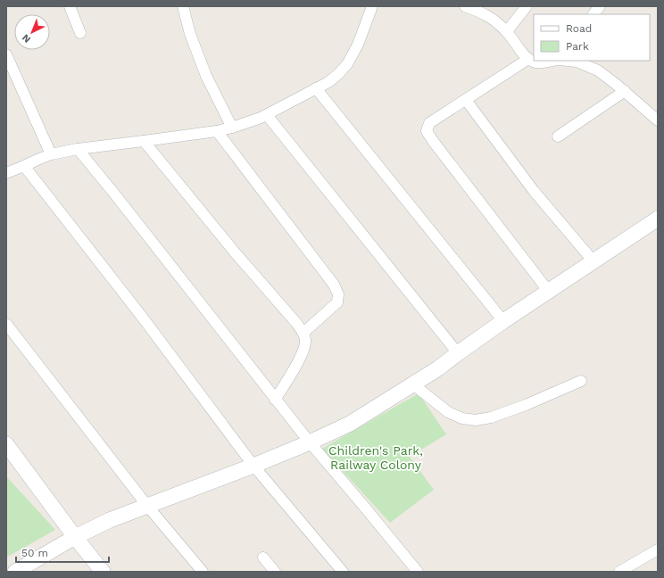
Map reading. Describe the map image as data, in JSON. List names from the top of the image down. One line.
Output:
{"parks":["Children's Park, Railway Colony"],"legend":["Road","Park"],"scale_bar":"50 m","north":"bottom left"}
